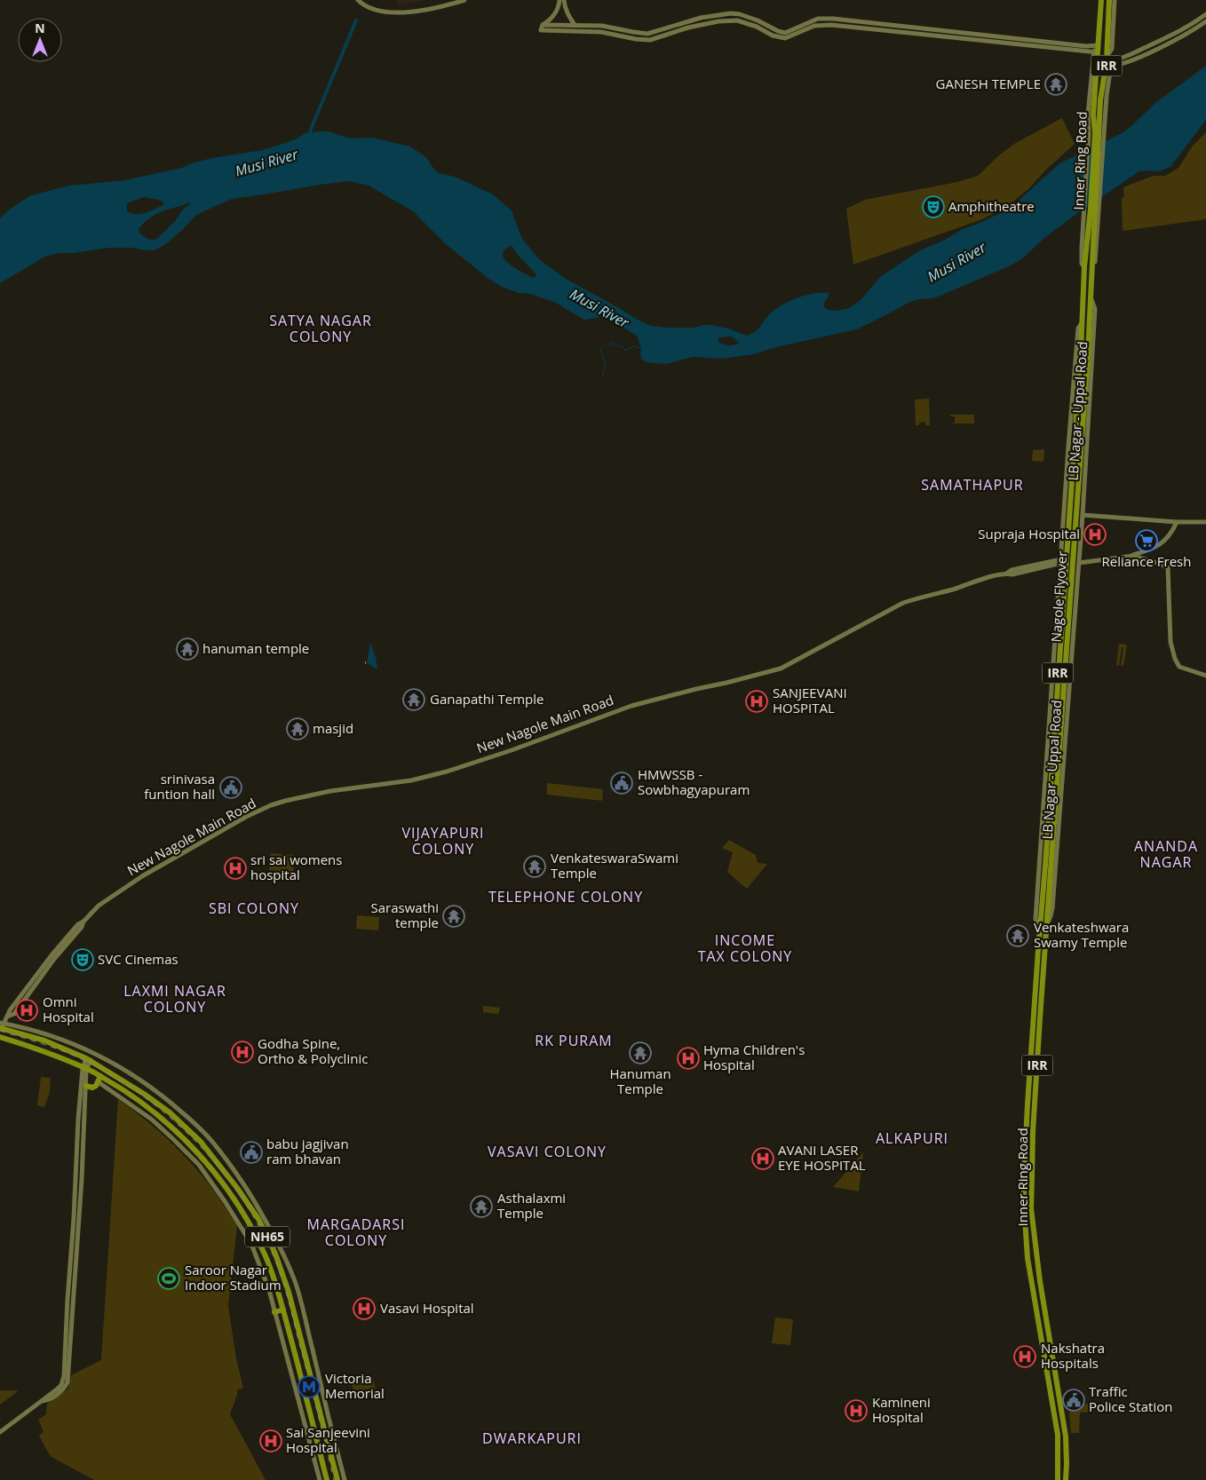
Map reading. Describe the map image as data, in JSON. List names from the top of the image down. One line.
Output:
{"streets":{"highway":["IRR","Inner Ring Road","Nagole Flyover","NH65"],"street":["LB Nagar - Uppal Road","New Nagole Main Road"]},"crossings":[["Inner Ring Road","LB Nagar - Uppal Road"],["Inner Ring Road","Nagole Flyover"],["LB Nagar - Uppal Road","Nagole Flyover"],["LB Nagar - Uppal Road","New Nagole Main Road"],["New Nagole Main Road","NH65"]],"districts":["SATYA NAGAR COLONY","SAMATHAPUR","VIJAYAPURI COLONY","ANANDA NAGAR","TELEPHONE COLONY","SBI COLONY","INCOME TAX COLONY","LAXMI NAGAR COLONY","RK PURAM","ALKAPURI","VASAVI COLONY","MARGADARSI COLONY","DWARKAPURI"],"water":["Musi River"],"places":{"temple":["GANESH TEMPLE","hanuman temple","Ganapathi Temple","masjid","VenkateswaraSwami Temple","Saraswathi temple","Venkateshwara Swamy Temple","Hanuman Temple","Asthalaxmi Temple"],"theatre":["Amphitheatre","SVC Cinemas"],"hospital":["Supraja Hospital","SANJEEVANI HOSPITAL","sri sai womens hospital","Omni Hospital","Godha Spine, Ortho & Polyclinic","Hyma Children's Hospital","AVANI LASER EYE HOSPITAL","Vasavi Hospital","Nakshatra Hospitals","Kamineni Hospital","Sai Sanjeevini Hospital"],"supermarket":["Reliance Fresh"],"public building":["HMWSSB - Sowbhagyapuram","srinivasa funtion hall","babu jagjivan ram bhavan","Traffic Police Station"],"sports":["Saroor Nagar Indoor Stadium"],"metro station":["Victoria Memorial"]},"north":"top"}
